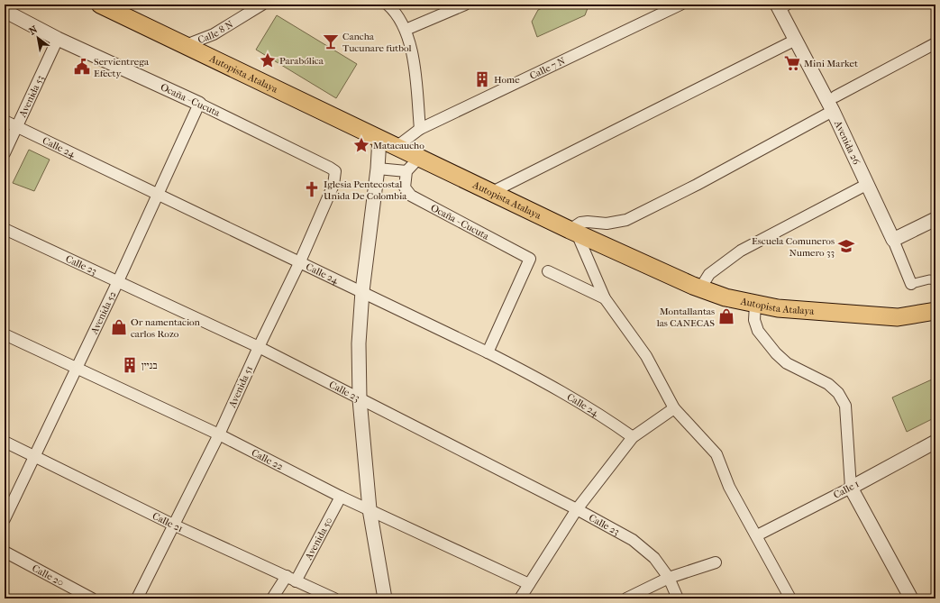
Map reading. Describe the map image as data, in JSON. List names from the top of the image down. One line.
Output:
{"streets":{"main road":["Autopista Atalaya"],"street":["Calle 8 N","Calle 7 N","Avenida 53","Ocaña - Cucuta","Avenida 26","Calle 24","Calle 23","Avenida 52","Avenida 51","Calle 22","Calle 1","Calle 21","Avenida 50","Calle 20"]},"crossings":[["Calle 8 N","Autopista Atalaya"],["Calle 7 N","Autopista Atalaya"],["Avenida 53","Ocaña - Cucuta"],["Avenida 53","Calle 24"],["Ocaña - Cucuta","Calle 24"],["Ocaña - Cucuta","Avenida 52"],["Ocaña - Cucuta","Avenida 51"],["Calle 24","Avenida 52"],["Calle 24","Avenida 51"],["Calle 23","Avenida 52"],["Calle 23","Avenida 51"],["Avenida 52","Calle 22"],["Avenida 52","Calle 21"],["Avenida 51","Calle 22"],["Avenida 51","Calle 21"],["Calle 22","Avenida 50"],["Calle 21","Avenida 50"]],"places":{"bar":["Cancha Tucunare futbol"],"place":["Parabólica","Matacaucho"],"supermarket":["Mini Market"],"public building":["Servientrega Efecty"],"building":["Home","בניין"],"church":["Iglesia Pentecostal Unida De Colombia"],"school or university":["Escuela Comuneros Numero 33"],"shop":["Montallantas las CANECAS","Or namentacion carlos Rozo"]},"north":"top left"}
